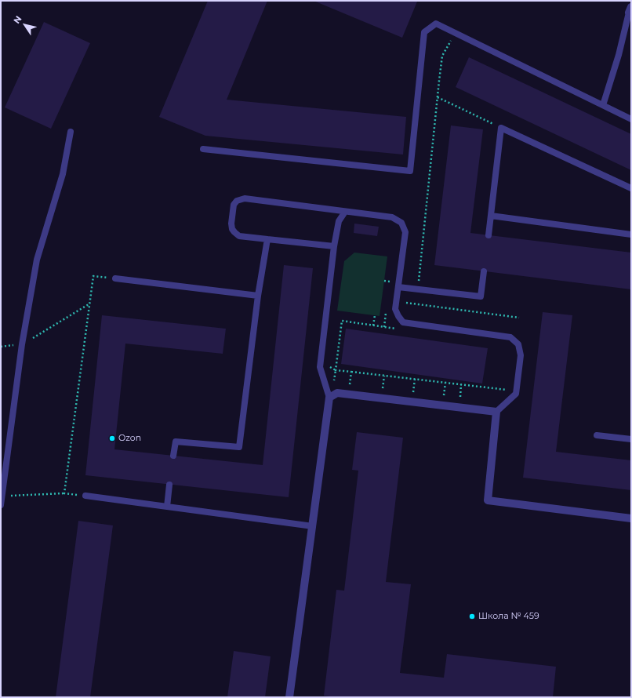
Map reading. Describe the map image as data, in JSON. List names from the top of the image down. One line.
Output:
{"places":["Ozon","Школа № 459"],"north":"top left"}
